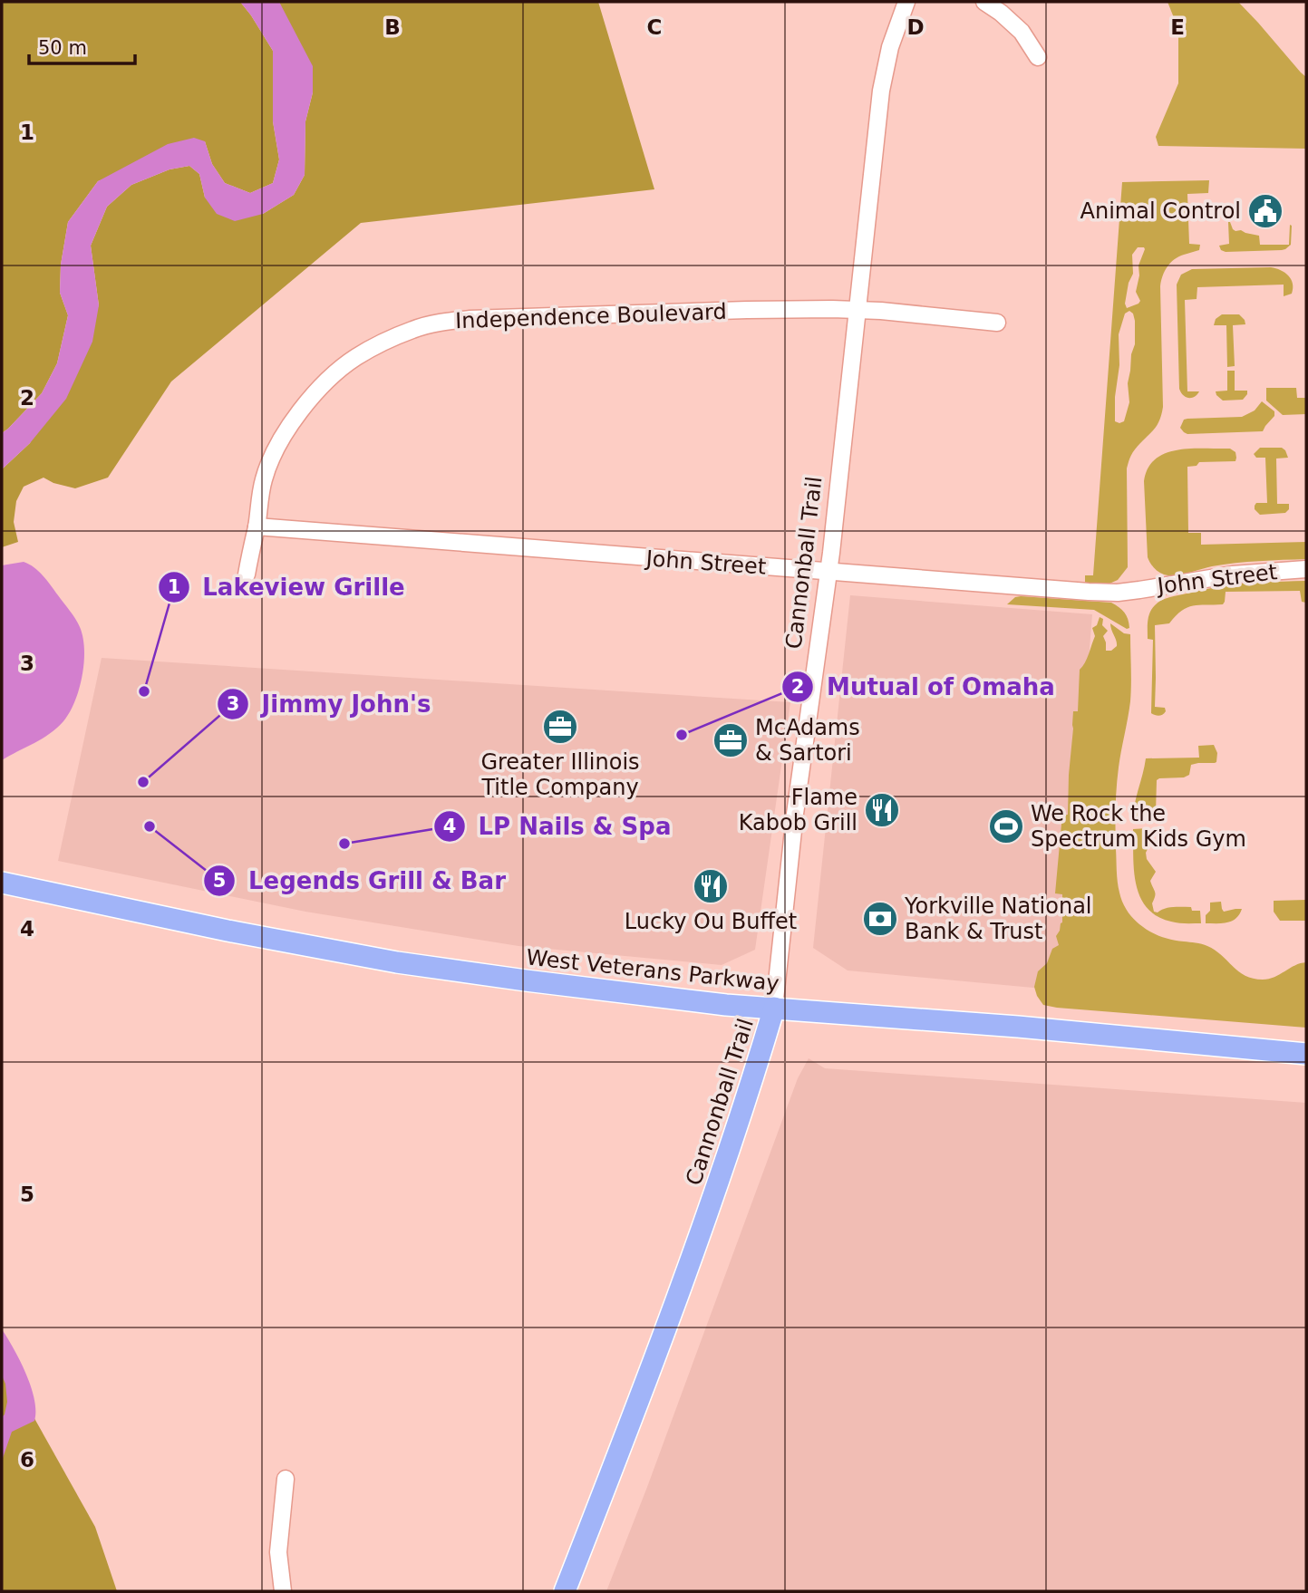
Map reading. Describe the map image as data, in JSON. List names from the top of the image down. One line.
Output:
{"streets":{"main road":["Cannonball Trail","West Veterans Parkway"],"street":["Independence Boulevard","John Street"]},"crossings":[["Independence Boulevard","John Street"],["Independence Boulevard","Cannonball Trail"],["John Street","Cannonball Trail"],["Cannonball Trail","West Veterans Parkway"]],"places":{"public building":["Animal Control"],"other":["Lakeview Grille","Mutual of Omaha","Jimmy John's","Legends Grill & Bar","LP Nails & Spa"],"office":["Greater Illinois Title Company","McAdams & Sartori"],"restaurant":["Flame Kabob Grill","Lucky Ou Buffet"],"sports":["We Rock the Spectrum Kids Gym"],"bank":["Yorkville National Bank & Trust"]},"scale_bar":"50 m","grid":{"columns":["B","C","D","E"],"rows":["1","2","3","4","5","6"]}}
